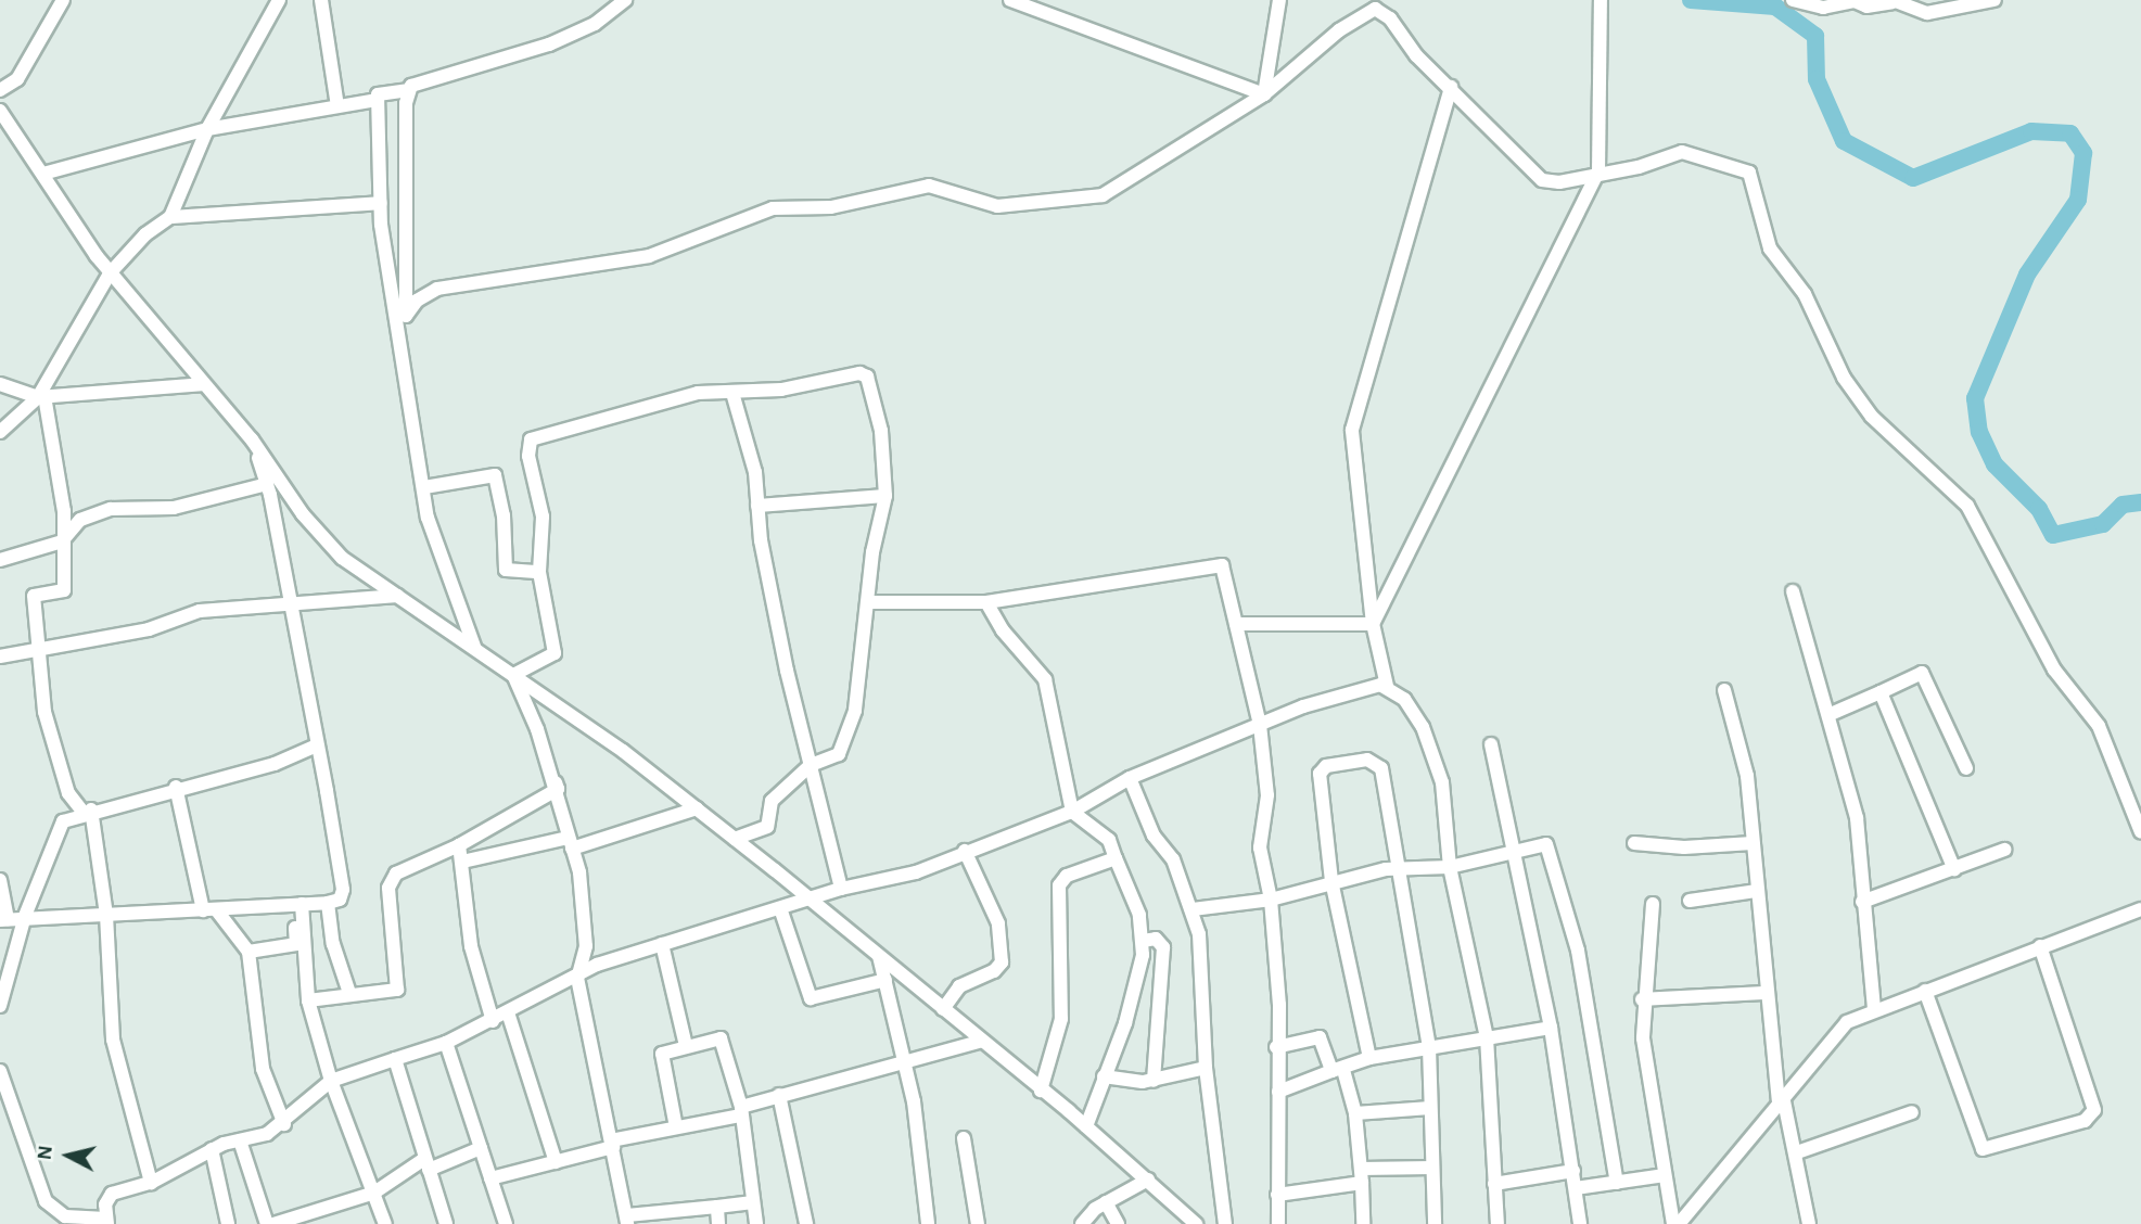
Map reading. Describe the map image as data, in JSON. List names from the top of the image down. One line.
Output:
{"north":"left"}
